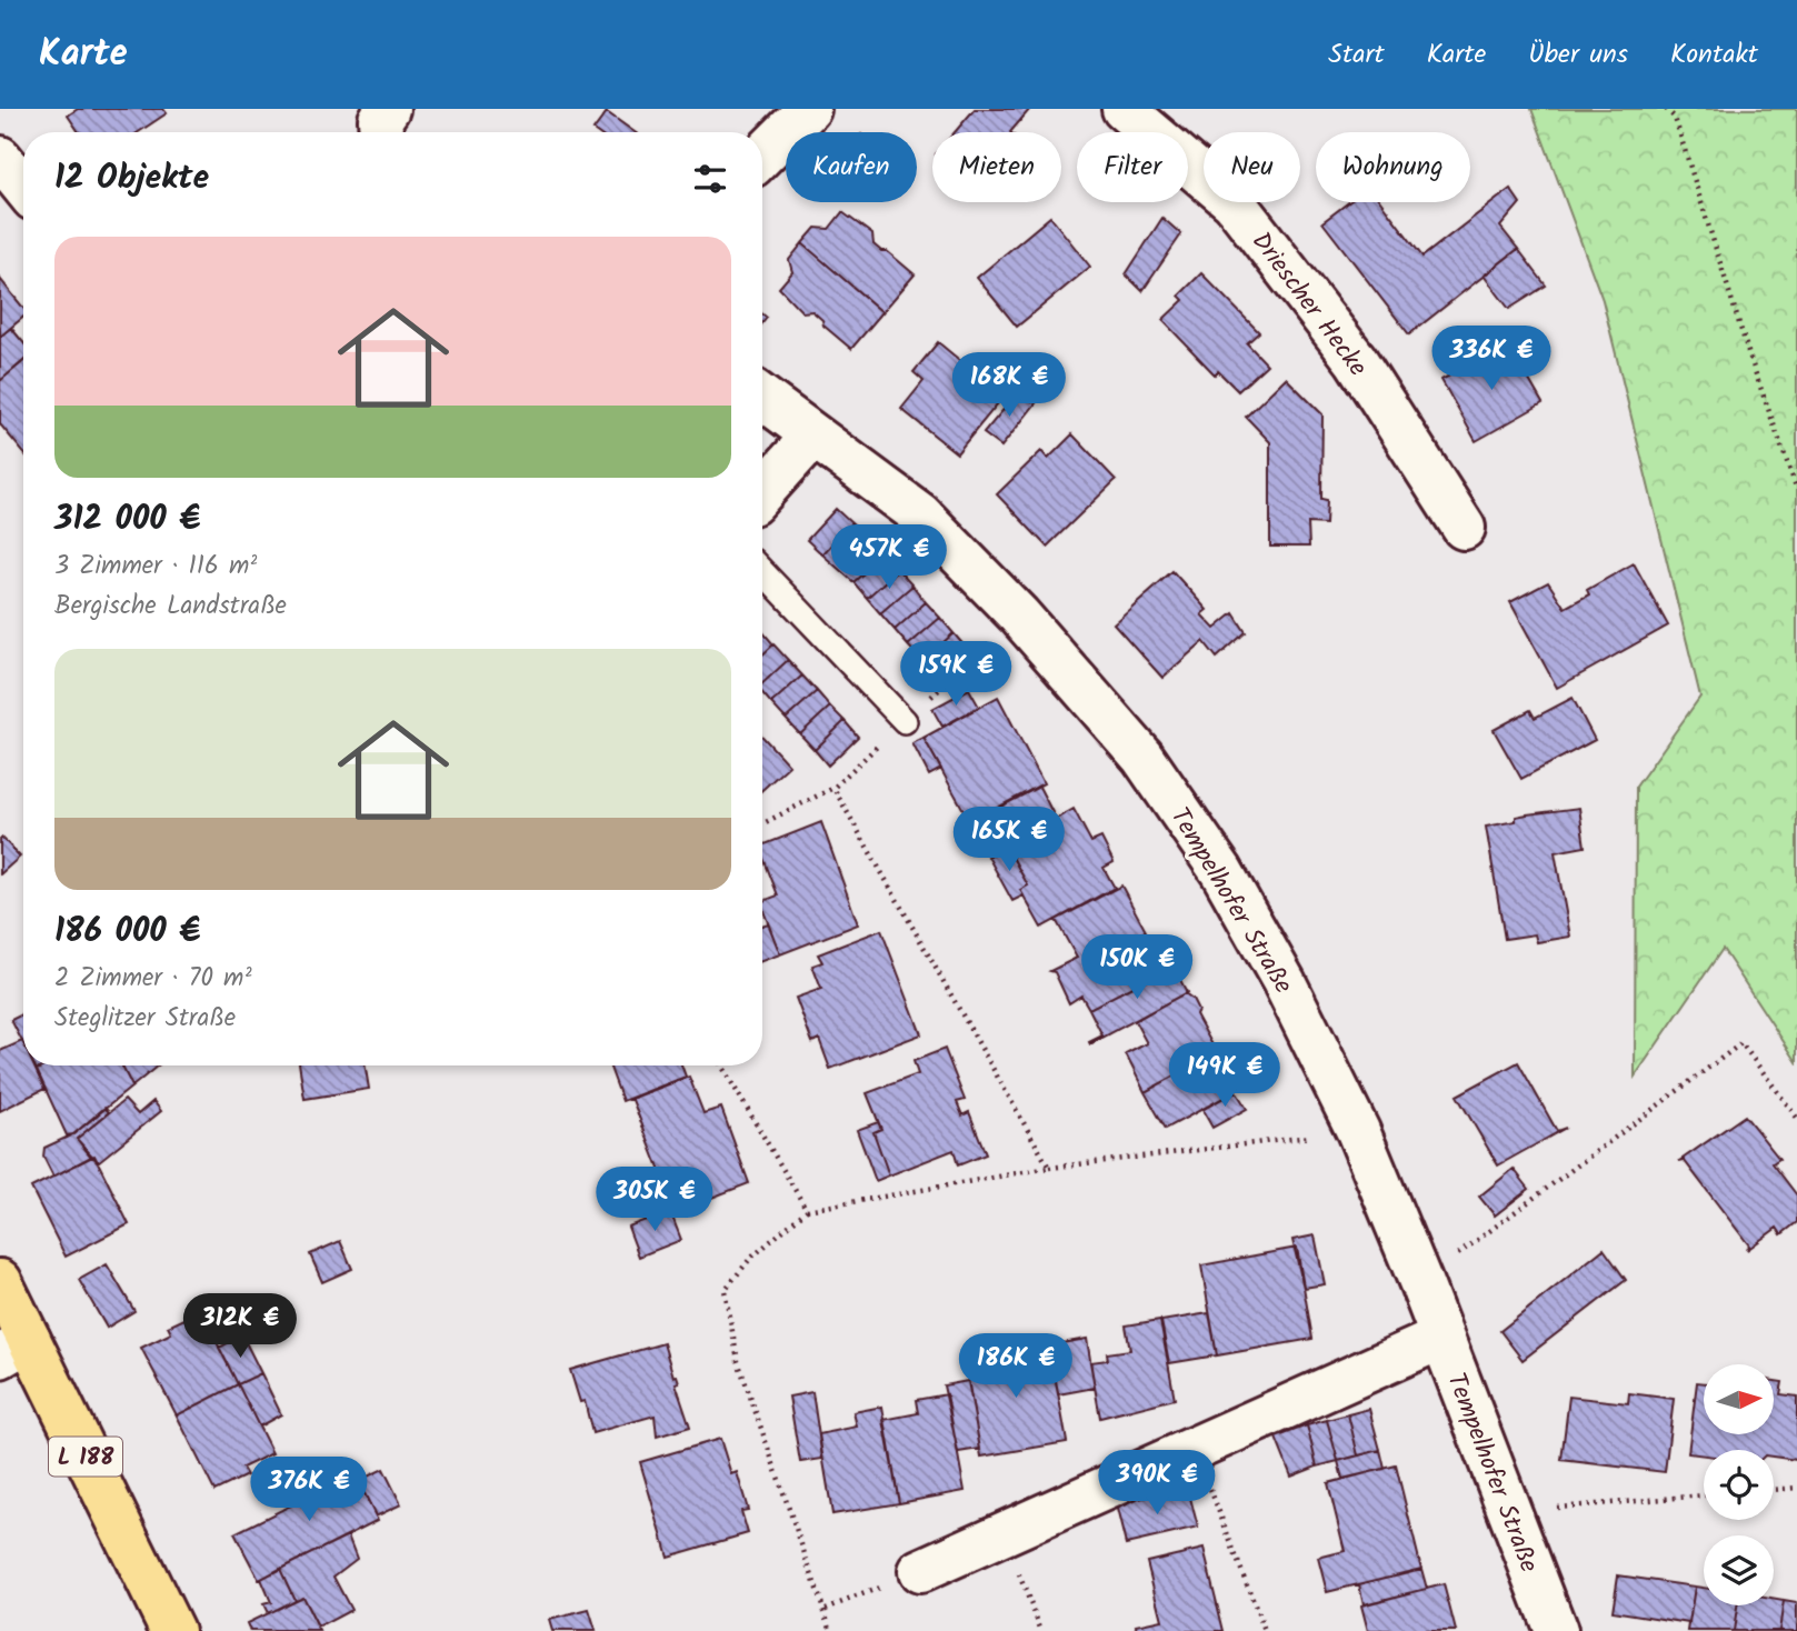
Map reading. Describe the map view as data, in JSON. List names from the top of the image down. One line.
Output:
{"streets":{"main road":["L 188"],"street":["Driescher Hecke","Tempelhofer Straße"]},"north":"right","page":{"header":"Karte","nav":["Start","Karte","Über uns","Kontakt"],"chip":["Kaufen","Mieten","Filter","Neu","Wohnung"],"heading":"12 Objekte","list":[{"name":"312 000 €","note":"3 Zimmer · 116 m² · Bergische Landstraße"},{"name":"186 000 €","note":"2 Zimmer · 70 m² · Steglitzer Straße"}],"price":["336K €","168K €","457K €","159K €","165K €","150K €","149K €","305K €","312K €","186K €","390K €","376K €"]}}
